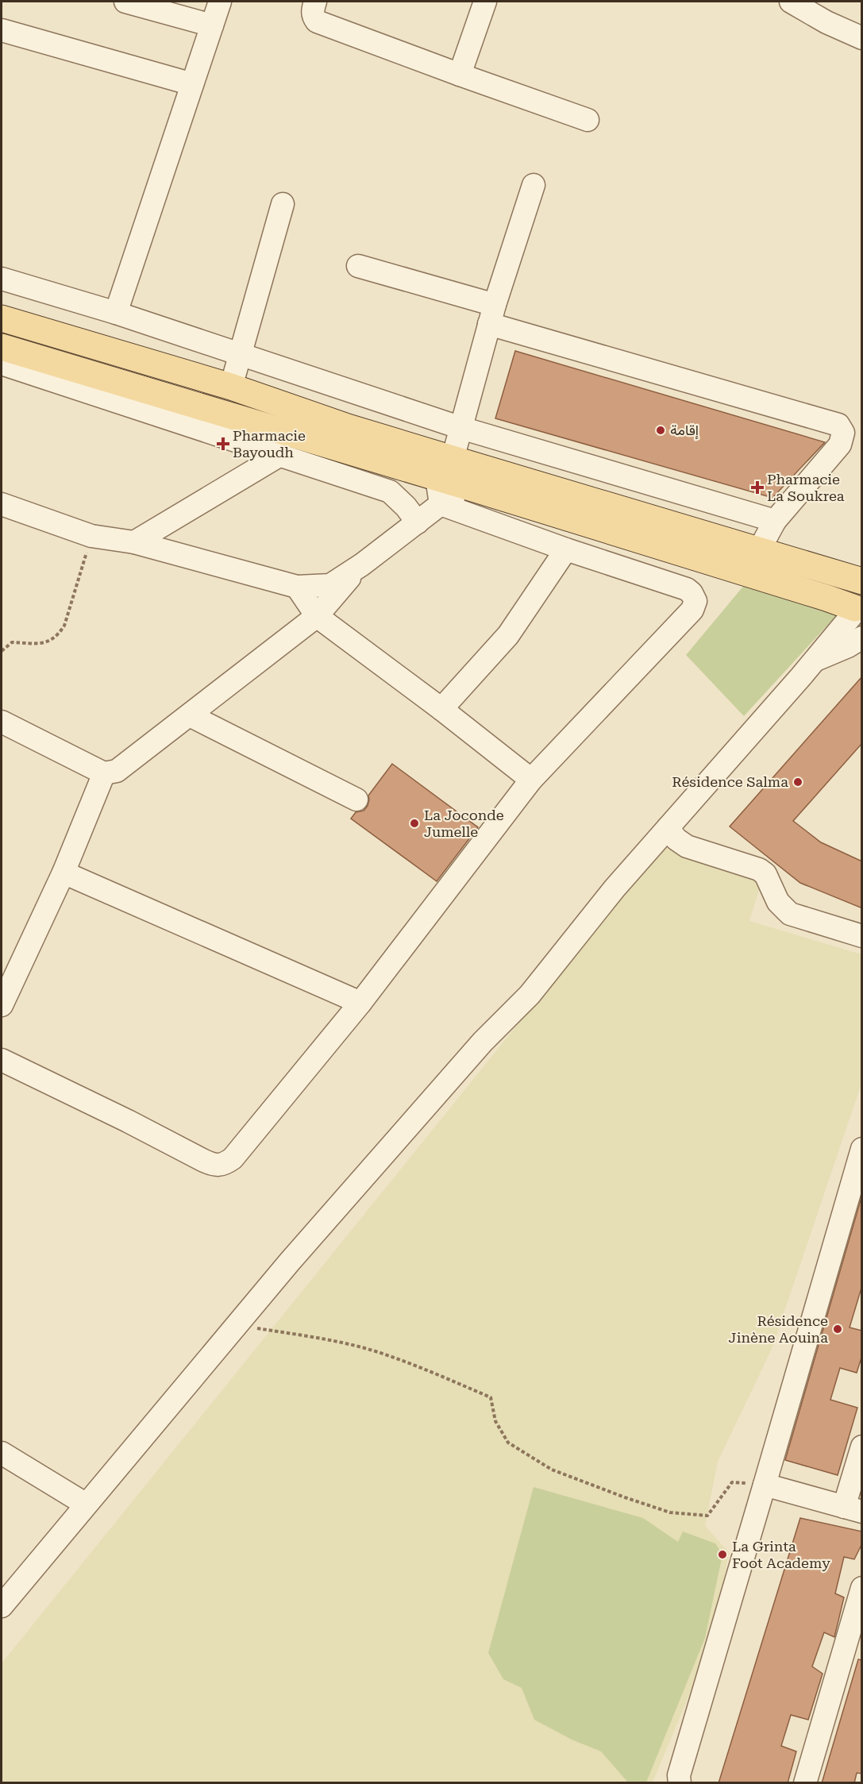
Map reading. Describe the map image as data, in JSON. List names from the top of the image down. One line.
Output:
{"places":{"other":["إقامة","Résidence Salma","La Joconde Jumelle","Résidence Jinène Aouina","La Grinta Foot Academy"],"health":["Pharmacie Bayoudh","Pharmacie La Soukrea"]}}
